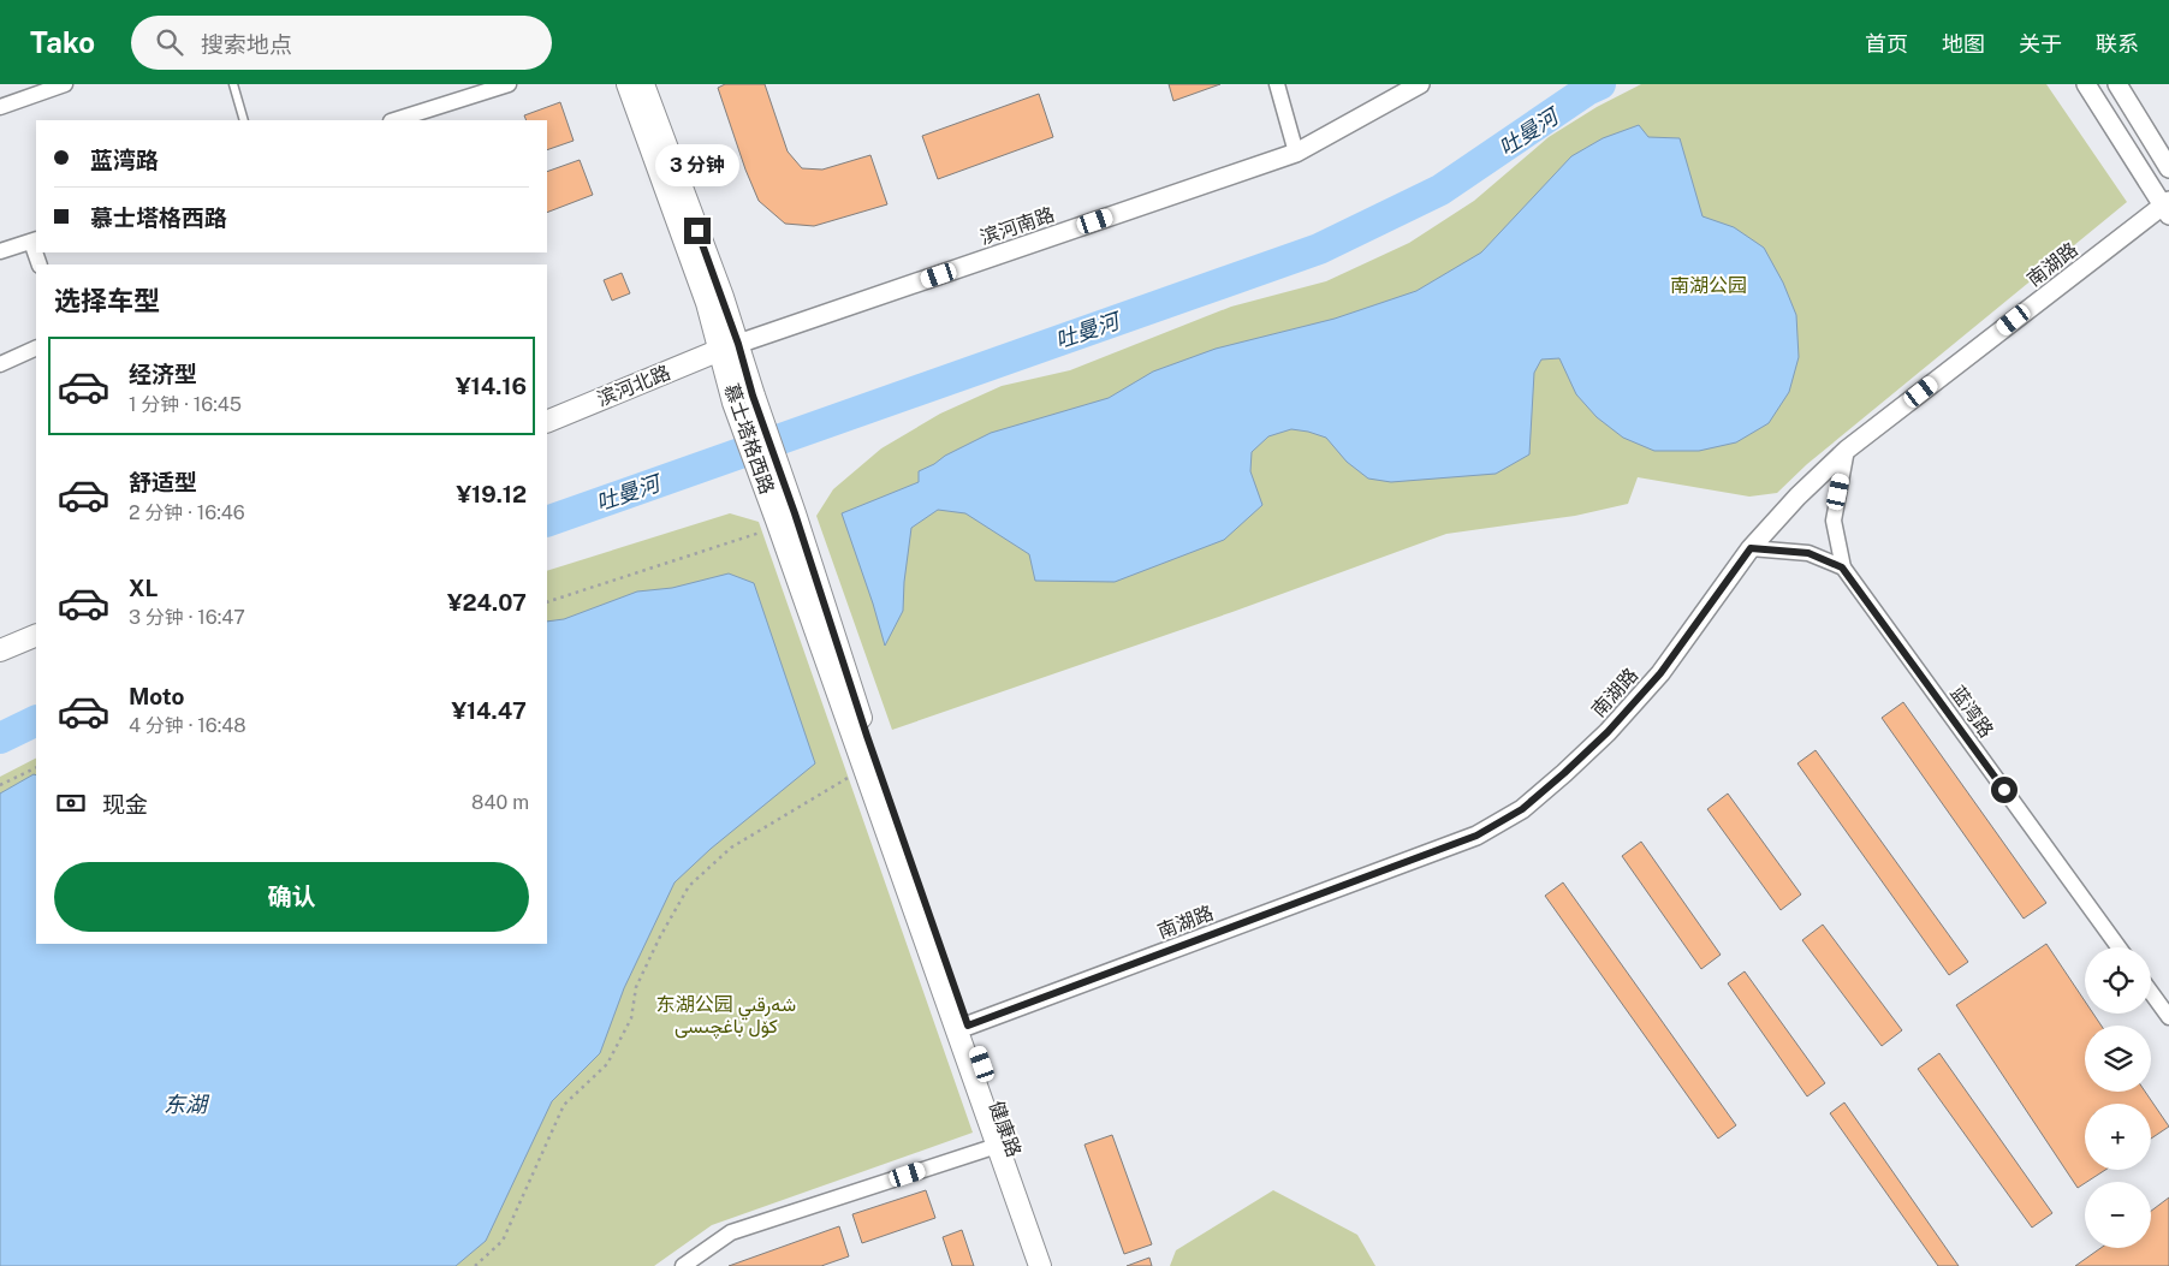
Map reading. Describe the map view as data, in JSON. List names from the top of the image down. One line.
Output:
{"streets":{"main road":["滨河北路","慕士塔格西路","健康路"],"street":["滨河南路","南湖路","蓝湾路"]},"crossings":[["滨河南路","滨河北路"],["滨河南路","慕士塔格西路"],["南湖路","健康路"],["滨河北路","慕士塔格西路"],["慕士塔格西路","健康路"]],"water":["吐曼河","东湖"],"parks":["南湖公园","东湖公园 شەرقىي كۆل باغچىسى"],"page":{"header":"Tako","search":"搜索地点","nav":["首页","地图","关于","联系"],"banner":["蓝湾路","慕士塔格西路"],"bubble":"3 分钟","heading":"选择车型","list":[{"name":"经济型","note":"1 分钟 · 16:45","value":"¥14.16"},{"name":"舒适型","note":"2 分钟 · 16:46","value":"¥19.12"},{"name":"XL","note":"3 分钟 · 16:47","value":"¥24.07"},{"name":"Moto","note":"4 分钟 · 16:48","value":"¥14.47"}],"pay":["现金","840 m"],"buttons":"确认","map_buttons":["+","−"]}}
